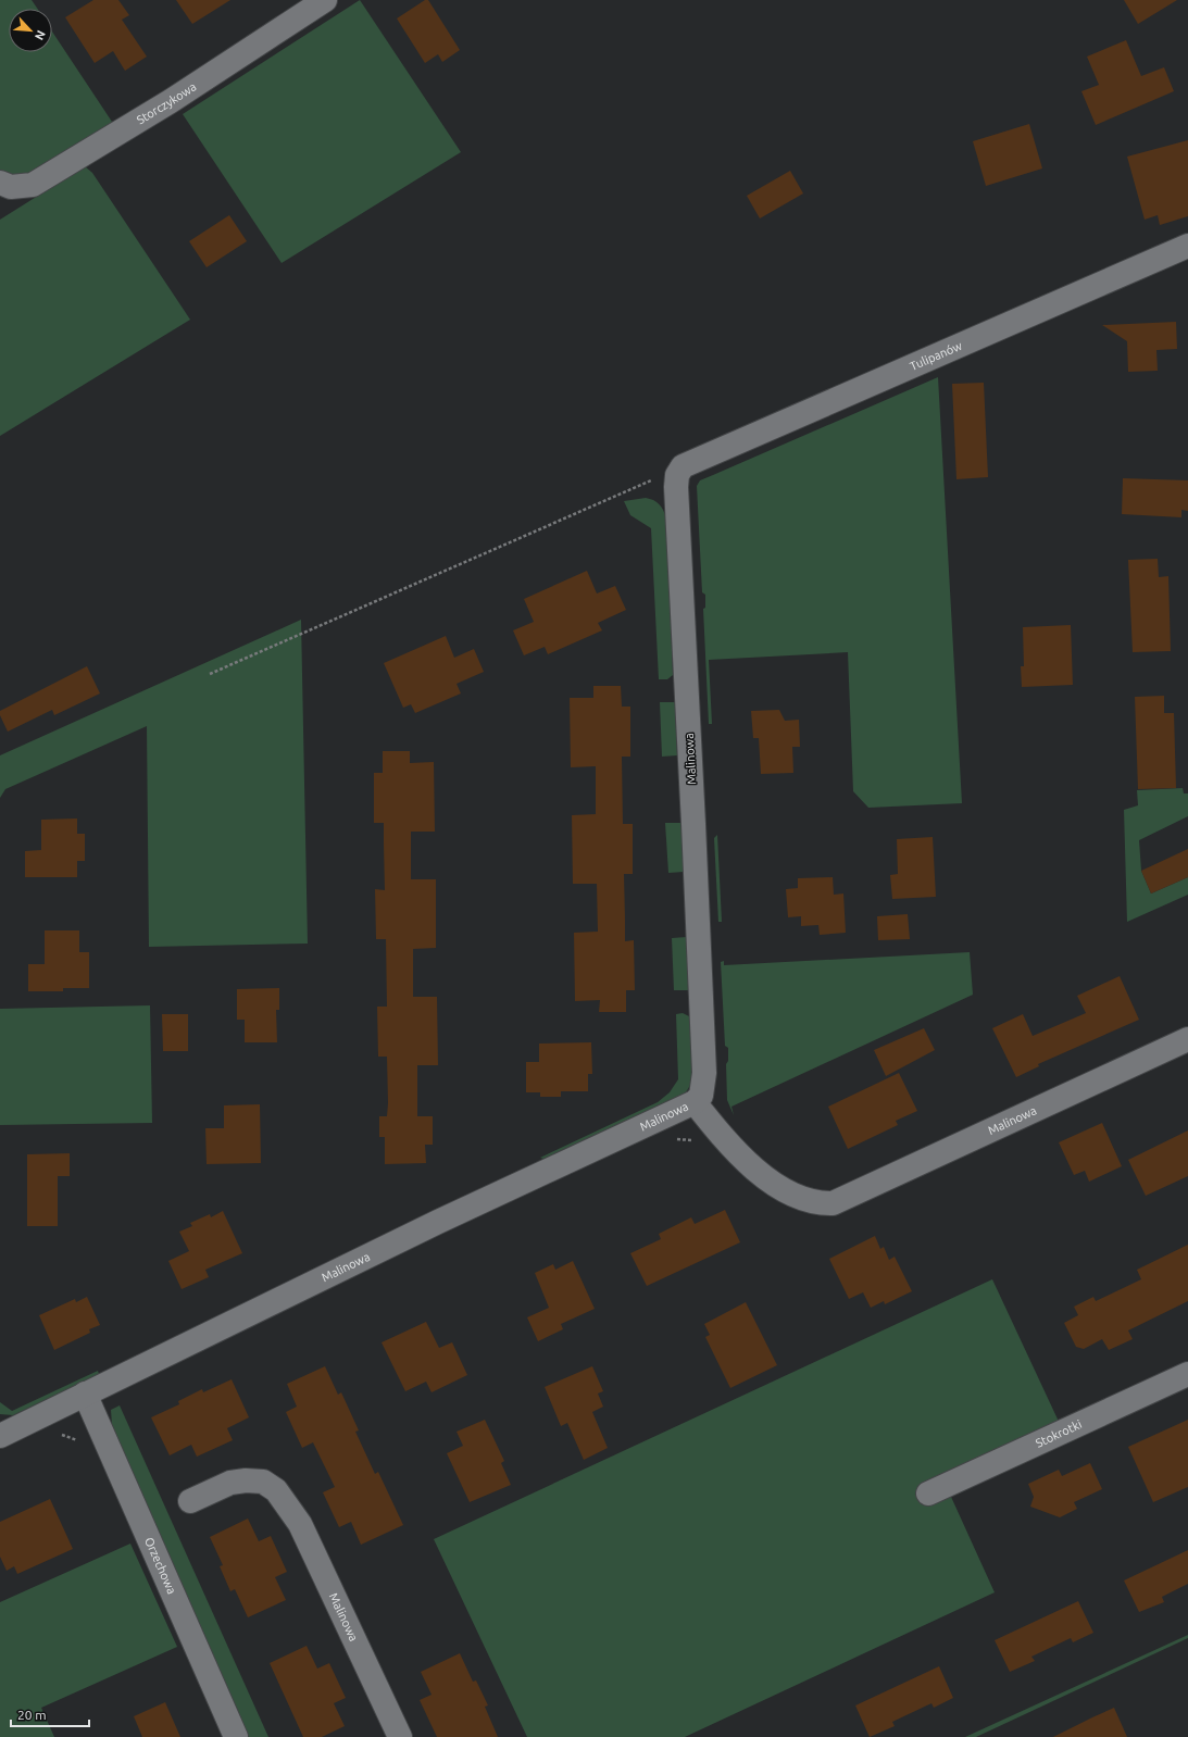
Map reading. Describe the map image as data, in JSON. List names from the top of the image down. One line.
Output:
{"streets":{"street":["Storczykowa","Tulipanów","Malinowa","Stokrotki","Orzechowa"]},"crossings":[["Tulipanów","Malinowa"],["Malinowa","Orzechowa"]],"scale_bar":"20 m","north":"bottom right"}
